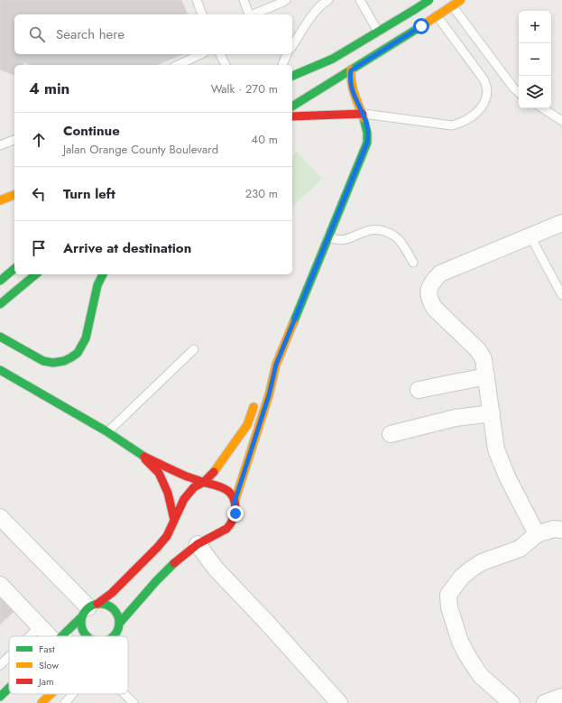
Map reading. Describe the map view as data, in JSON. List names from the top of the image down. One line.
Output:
{"legend":["Fast","Slow","Jam"],"page":{"map_buttons":["+","−"],"search":"Search here","heading":["4 min","Walk · 270 m"],"list":[["Continue","Jalan Orange County Boulevard","40 m"],["Turn left","230 m"],"Arrive at destination"]}}
